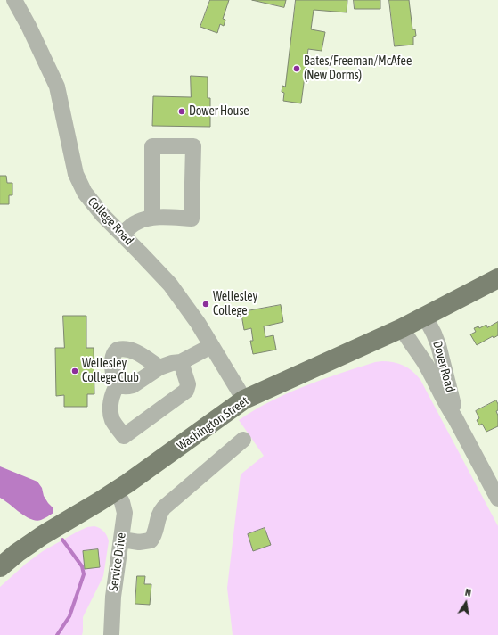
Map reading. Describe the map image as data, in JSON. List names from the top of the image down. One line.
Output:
{"streets":{"main road":["Washington Street"],"street":["College Road","Dover Road","Service Drive"]},"crossings":[["College Road","Washington Street"],["Dover Road","Washington Street"],["Washington Street","Service Drive"]],"places":["Bates/Freeman/McAfee (New Dorms)","Dower House","Wellesley College","Wellesley College Club"],"north":"top"}
